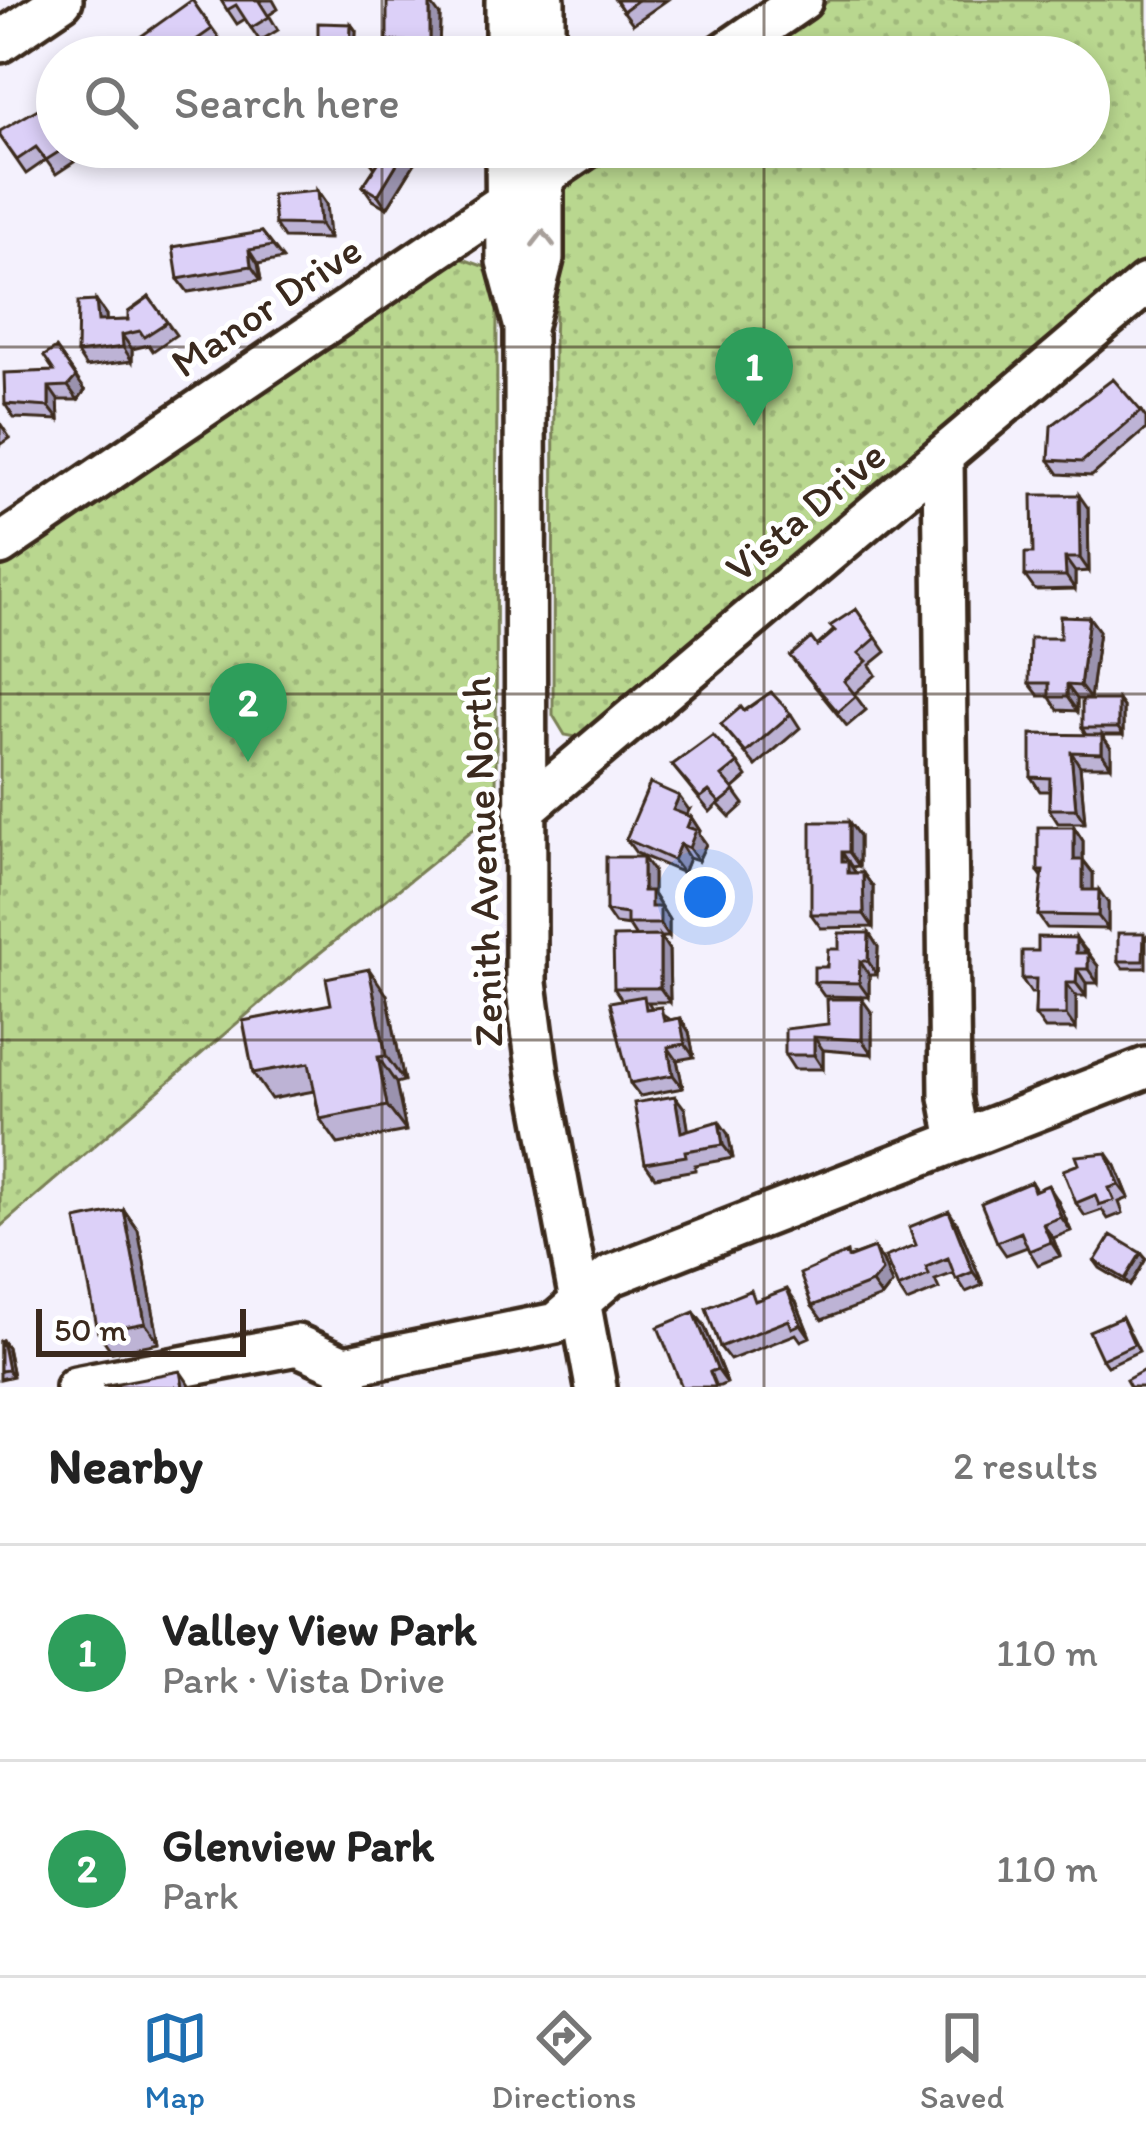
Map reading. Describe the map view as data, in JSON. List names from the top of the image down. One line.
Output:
{"streets":{"street":["Manor Drive","Vista Drive","Zenith Avenue North"]},"crossings":[["Manor Drive","Zenith Avenue North"],["Vista Drive","Zenith Avenue North"]],"scale_bar":"50 m","page":{"search":"Search here","pins":["1","2"],"scale":"50 m","heading":["Nearby","2 results"],"list":[{"mark":"1","name":"Valley View Park","note":"Park · Vista Drive","value":"110 m"},{"mark":"2","name":"Glenview Park","note":"Park","value":"110 m"}],"nav":["Map","Directions","Saved"]}}
